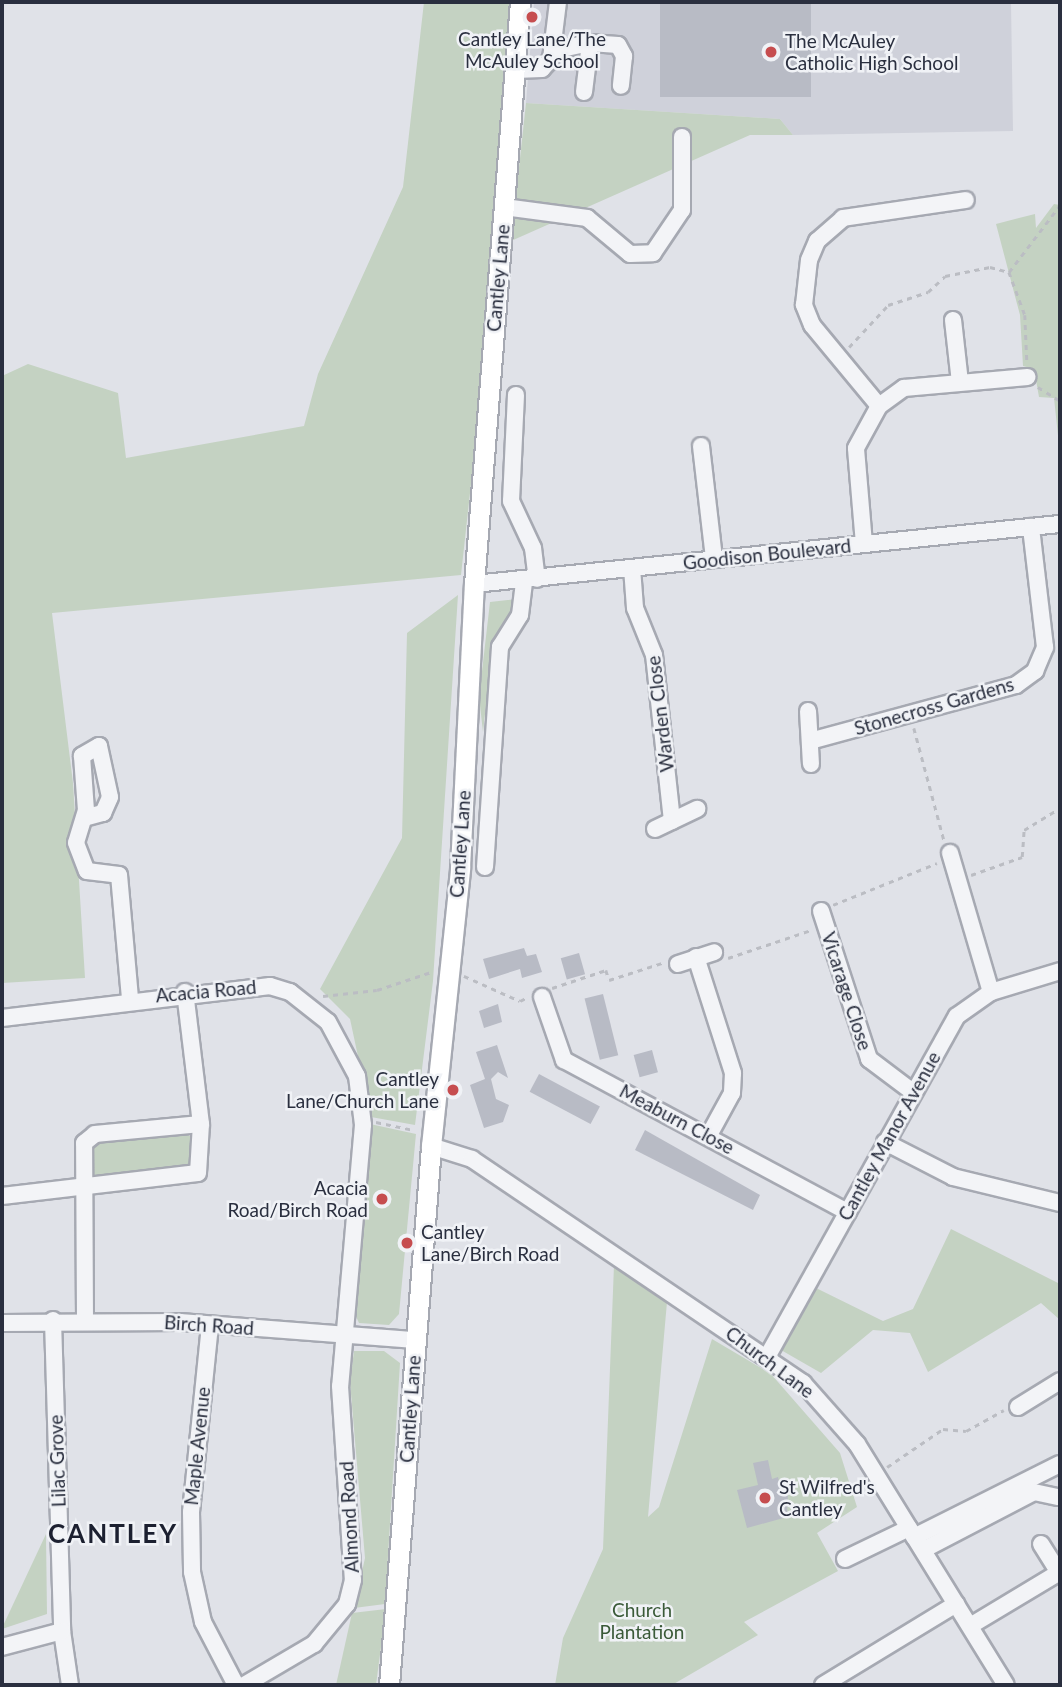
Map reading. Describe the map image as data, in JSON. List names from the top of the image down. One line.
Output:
{"streets":{"main road":["Cantley Lane"],"street":["Goodison Boulevard","Stonecross Gardens","Warden Close","Acacia Road","Vicarage Close","Meaburn Close","Cantley Manor Avenue","Birch Road","Church Lane","Maple Avenue","Lilac Grove","Almond Road"]},"crossings":[["Cantley Lane","Goodison Boulevard"],["Cantley Lane","Birch Road"],["Cantley Lane","Church Lane"],["Goodison Boulevard","Stonecross Gardens"],["Goodison Boulevard","Warden Close"],["Acacia Road","Birch Road"],["Acacia Road","Almond Road"],["Vicarage Close","Cantley Manor Avenue"],["Meaburn Close","Cantley Manor Avenue"],["Cantley Manor Avenue","Church Lane"],["Birch Road","Maple Avenue"],["Birch Road","Lilac Grove"],["Birch Road","Almond Road"]],"districts":["CANTLEY"],"parks":["Church Plantation"],"places":["Cantley Lane/The McAuley School","The McAuley Catholic High School","Cantley Lane/Church Lane","Acacia Road/Birch Road","Cantley Lane/Birch Road","St Wilfred's Cantley"]}
